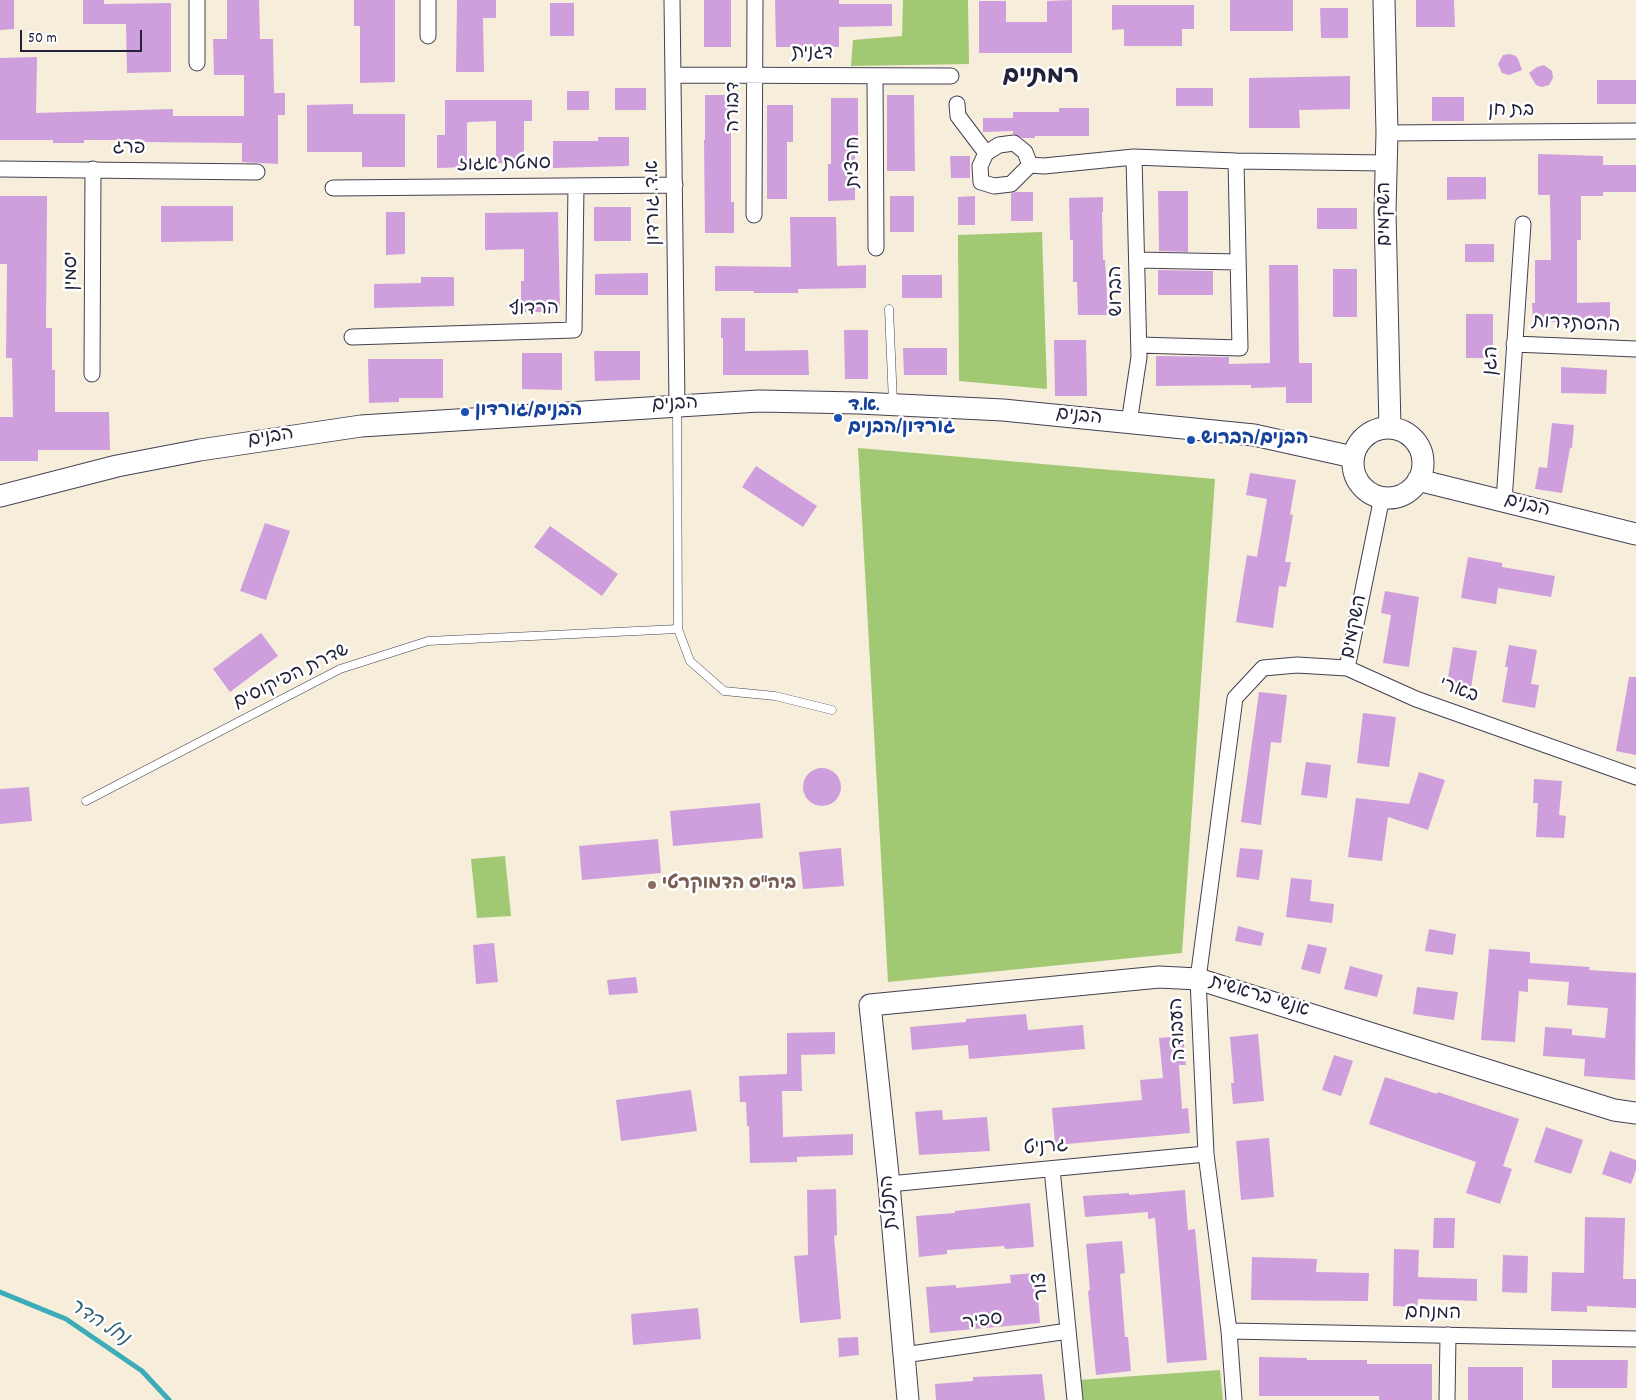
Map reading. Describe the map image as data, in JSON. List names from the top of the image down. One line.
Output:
{"streets":{"street":["דגנית","דבורה","בת חן","פרג","חרצית","סמטת אגוז","א.ד. גורדון","השקמים","יסמין","הברוש","הרדוף","ההסתדרות","הגן","הבנים","בארי","אנשי בראשית","העבודה","גרניט","התכלת","צור","המנחם","ספיר"],"lane":["שדרת הפיקוסים"]},"crossings":[["דגנית","דבורה"],["דגנית","חרצית"],["דגנית","א.ד. גורדון"],["בת חן","השקמים"],["פרג","יסמין"],["סמטת אגוז","א.ד. גורדון"],["סמטת אגוז","הרדוף"],["א.ד. גורדון","הבנים"],["השקמים","הבנים"],["השקמים","בארי"],["הברוש","הבנים"],["ההסתדרות","הגן"],["הגן","הבנים"],["בארי","העבודה"],["אנשי בראשית","העבודה"],["אנשי בראשית","התכלת"],["העבודה","גרניט"],["העבודה","המנחם"],["גרניט","התכלת"],["גרניט","צור"],["התכלת","ספיר"],["צור","ספיר"]],"districts":["רמתיים"],"water":["נחל הדר"],"places":["הבנים/גורדון","א.ד. גורדון/הבנים","הבנים/הברוש","ביה\"ס הדמוקרטי"],"scale_bar":"50 m"}
